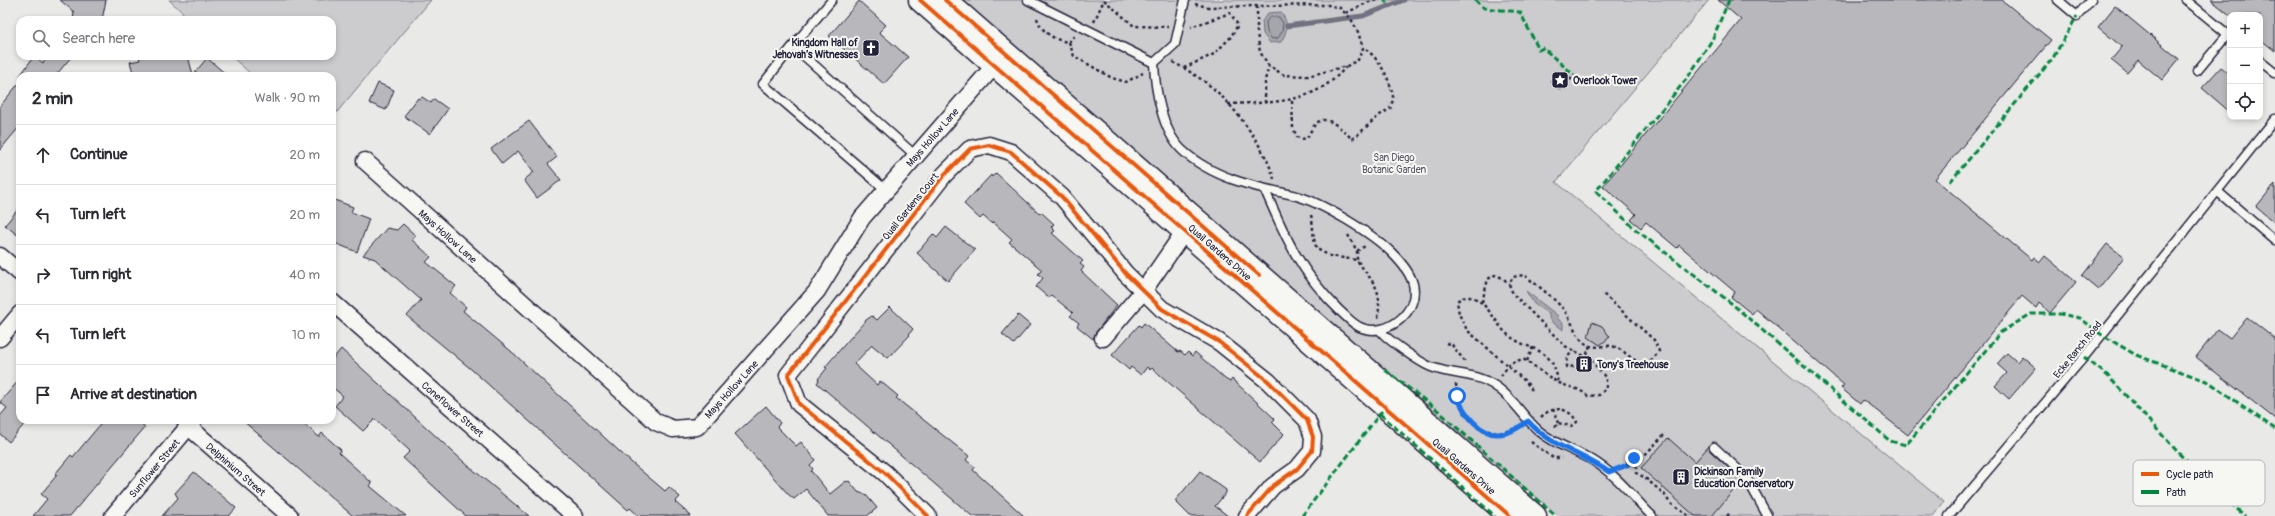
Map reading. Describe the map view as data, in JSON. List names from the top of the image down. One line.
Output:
{"streets":{"main road":["Quail Gardens Drive"],"street":["Mays Hollow Lane","Quail Gardens Court","Coneflower Street","Sunflower Street","Delphinium Street"],"lane":["Ecke Ranch Road"]},"crossings":[["Mays Hollow Lane","Quail Gardens Drive"]],"parks":["San Diego Botanic Garden"],"places":{"church":["Kingdom Hall of Jehovah’s Witnesses"],"place":["Overlook Tower"],"building":["Tony's Treehouse","Dickinson Family Education Conservatory"]},"legend":["Cycle path","Path"],"page":{"map_buttons":["+","−"],"search":"Search here","heading":["2 min","Walk · 90 m"],"list":[["Continue","20 m"],["Turn left","20 m"],["Turn right","40 m"],["Turn left","10 m"],"Arrive at destination"]}}
